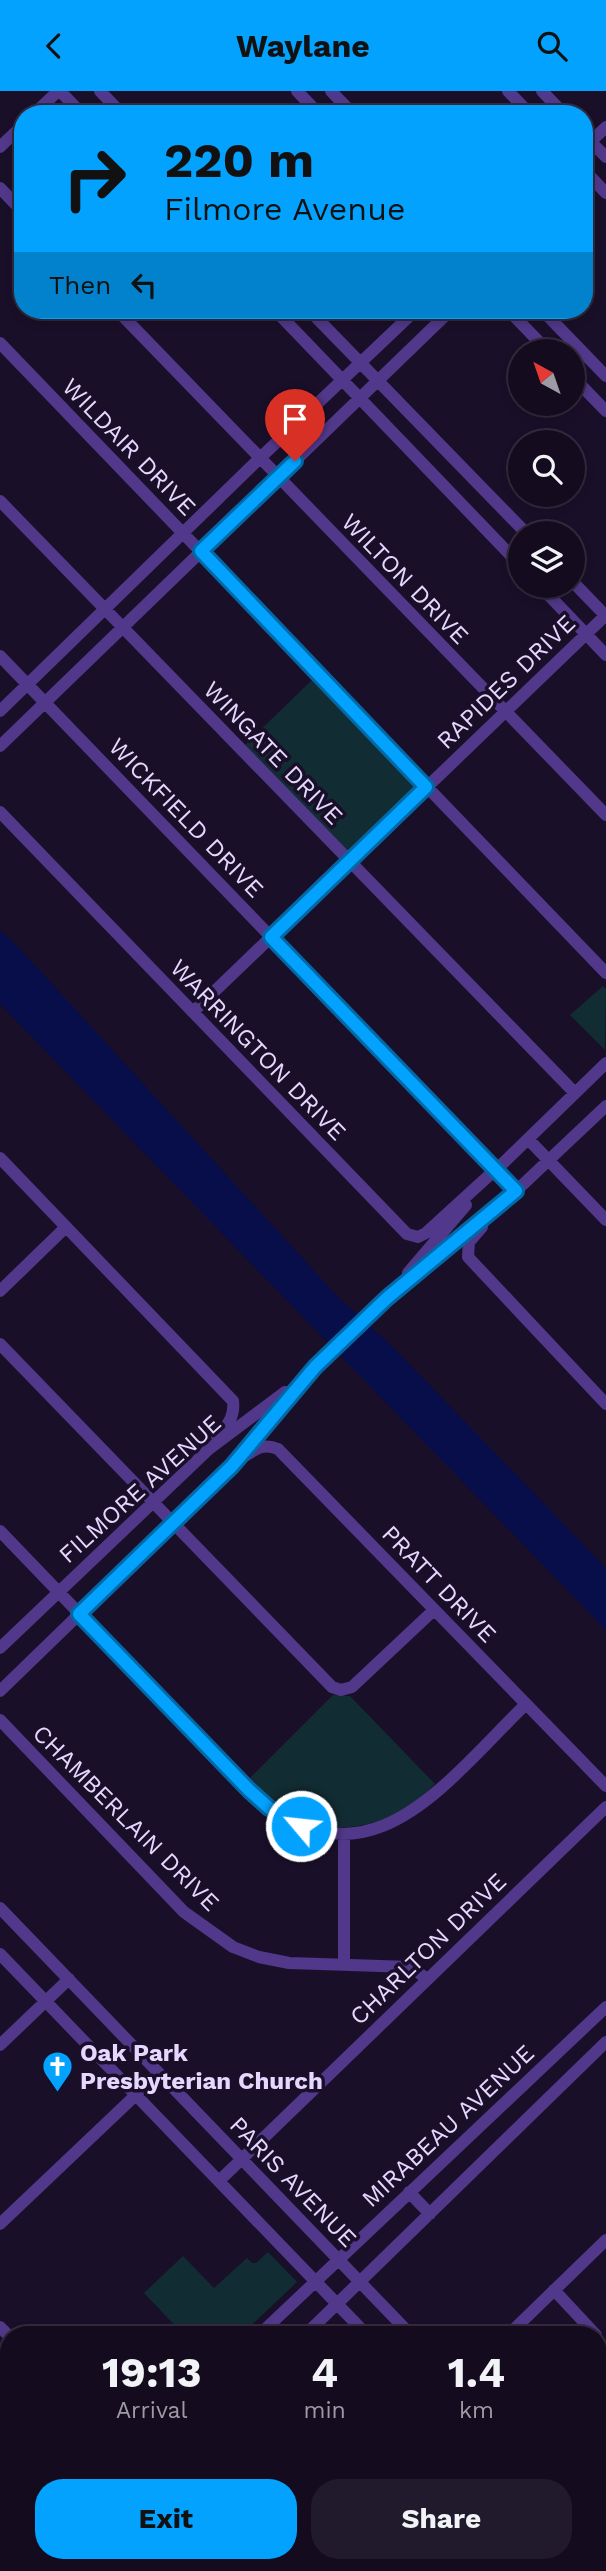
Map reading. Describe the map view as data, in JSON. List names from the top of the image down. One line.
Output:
{"streets":{"street":["WILDAIR DRIVE","WILTON DRIVE","RAPIDES DRIVE","WINGATE DRIVE","WICKFIELD DRIVE","WARRINGTON DRIVE","FILMORE AVENUE","PRATT DRIVE","CHAMBERLAIN DRIVE","CHARLTON DRIVE","MIRABEAU AVENUE","PARIS AVENUE"]},"crossings":[["WILDAIR DRIVE","RAPIDES DRIVE"],["WILTON DRIVE","RAPIDES DRIVE"],["RAPIDES DRIVE","WINGATE DRIVE"],["RAPIDES DRIVE","WICKFIELD DRIVE"],["RAPIDES DRIVE","WARRINGTON DRIVE"],["WINGATE DRIVE","FILMORE AVENUE"],["WICKFIELD DRIVE","WARRINGTON DRIVE"],["WICKFIELD DRIVE","FILMORE AVENUE"],["WARRINGTON DRIVE","FILMORE AVENUE"],["FILMORE AVENUE","PRATT DRIVE"],["CHAMBERLAIN DRIVE","CHARLTON DRIVE"],["CHARLTON DRIVE","PARIS AVENUE"],["MIRABEAU AVENUE","PARIS AVENUE"]],"places":{"church":["Oak Park Presbyterian Church"]},"north":"top left","page":{"header":"Waylane","turn":["220 m","Filmore Avenue"],"then":"Then","eta":["19:13","Arrival","4","min","1.4","km"],"buttons":["Exit","Share"]}}
